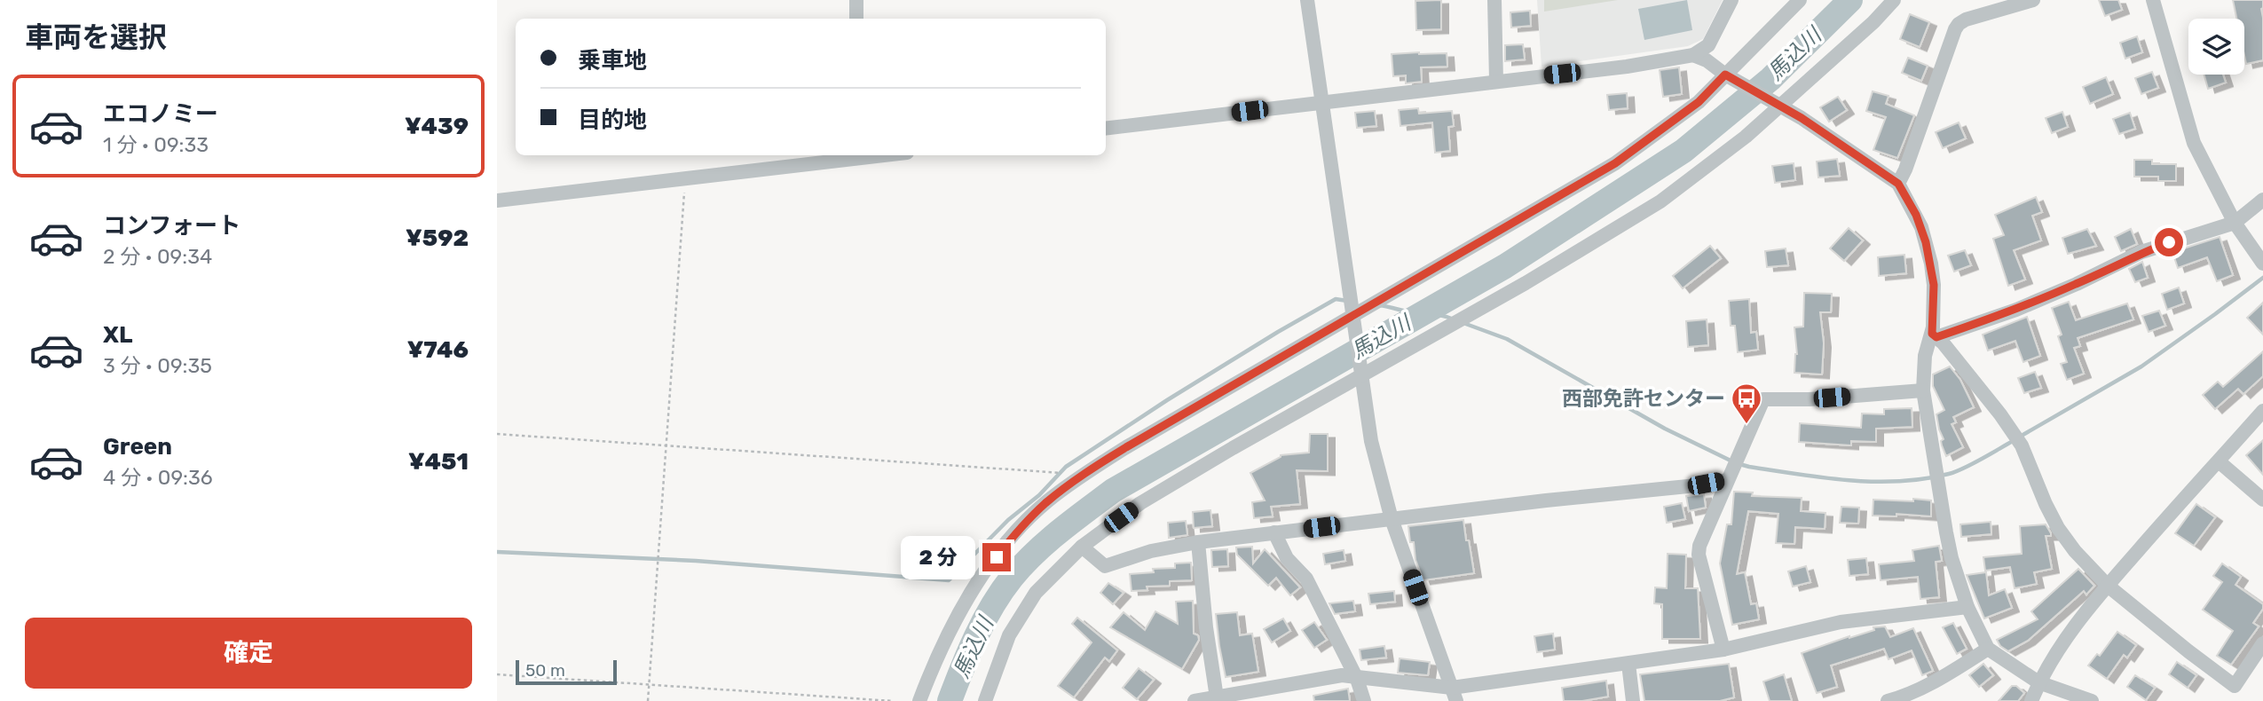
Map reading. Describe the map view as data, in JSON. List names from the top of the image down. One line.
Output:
{"water":["馬込川"],"places":{"bus stop":["西部免許センター"]},"scale_bar":"50 m","page":{"heading":"車両を選択","banner":["乗車地","目的地"],"list":[{"name":"エコノミー","note":"1 分 · 09:33","value":"¥439"},{"name":"コンフォート","note":"2 分 · 09:34","value":"¥592"},{"name":"XL","note":"3 分 · 09:35","value":"¥746"},{"name":"Green","note":"4 分 · 09:36","value":"¥451"}],"bubble":"2 分","buttons":"確定","scale":"50 m"}}
